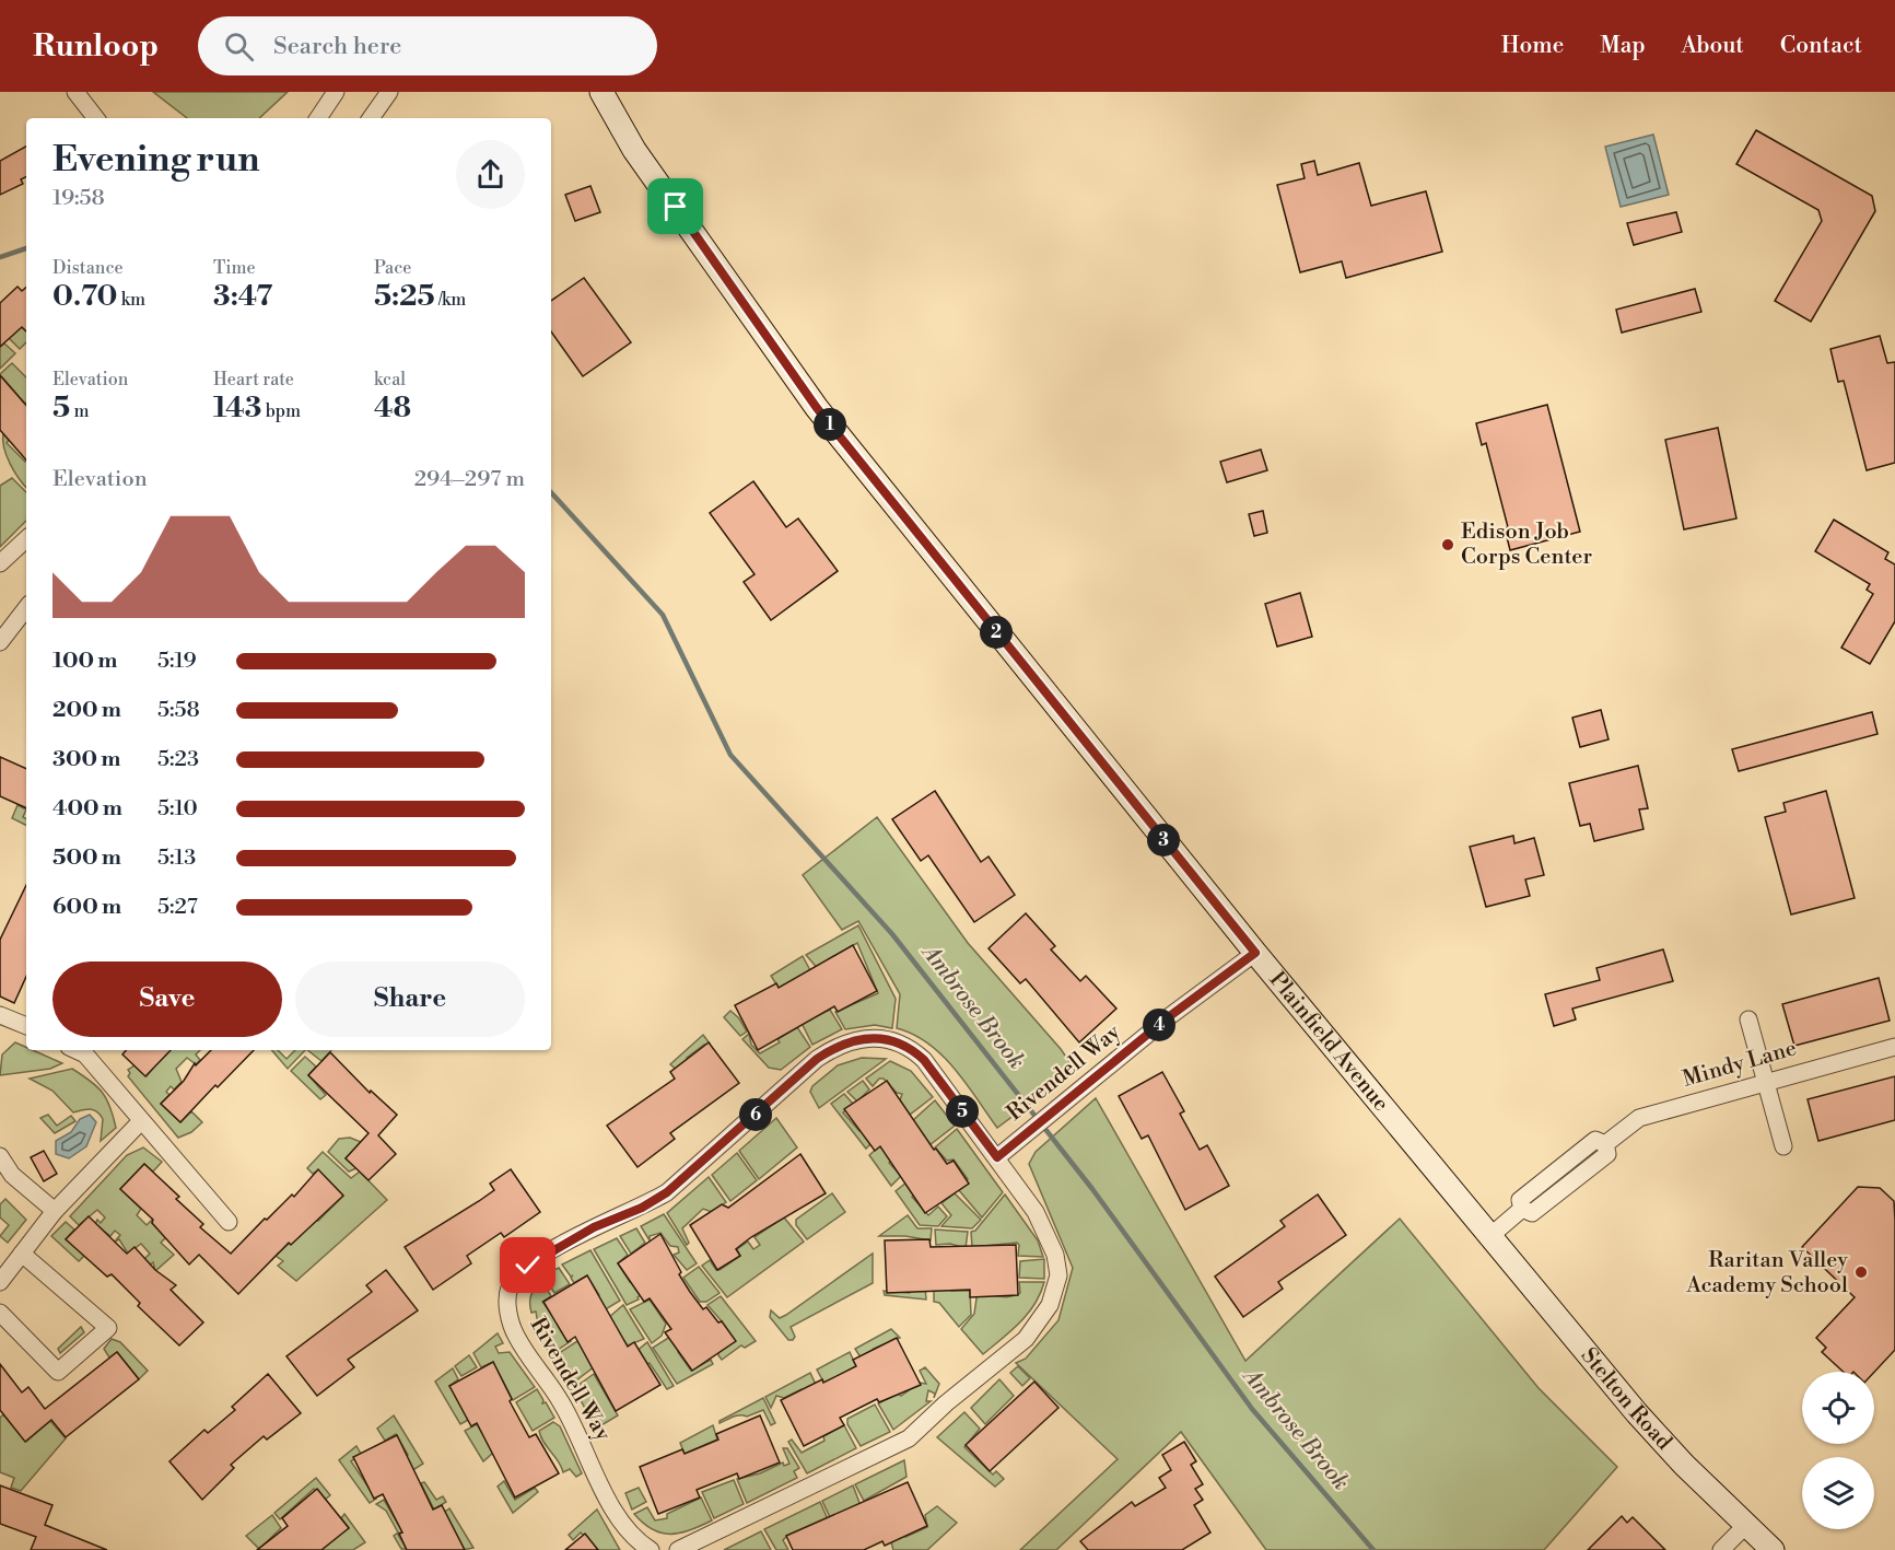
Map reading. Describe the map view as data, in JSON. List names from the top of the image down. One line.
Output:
{"streets":{"main road":["Plainfield Avenue","Stelton Road"],"street":["Mindy Lane","Rivendell Way"]},"crossings":[["Plainfield Avenue","Mindy Lane"],["Plainfield Avenue","Rivendell Way"],["Plainfield Avenue","Stelton Road"],["Mindy Lane","Stelton Road"]],"water":["Ambrose Brook"],"places":["Edison Job Corps Center","Raritan Valley Academy School"],"page":{"header":"Runloop","search":"Search here","nav":["Home","Map","About","Contact"],"heading":["Evening run","19:58"],"stats":[["Distance","0.70 km"],["Time","3:47"],["Pace","5:25 /km"],["Elevation","5 m"],["Heart rate","143 bpm"],["kcal","48"]],"pins":["1","2","3","4","5","6"],"chart":["Elevation","294–297 m"],"list":[{"name":"100 m","note":"5:19"},{"name":"200 m","note":"5:58"},{"name":"300 m","note":"5:23"},{"name":"400 m","note":"5:10"},{"name":"500 m","note":"5:13"},{"name":"600 m","note":"5:27"}],"buttons":["Save","Share"]}}
